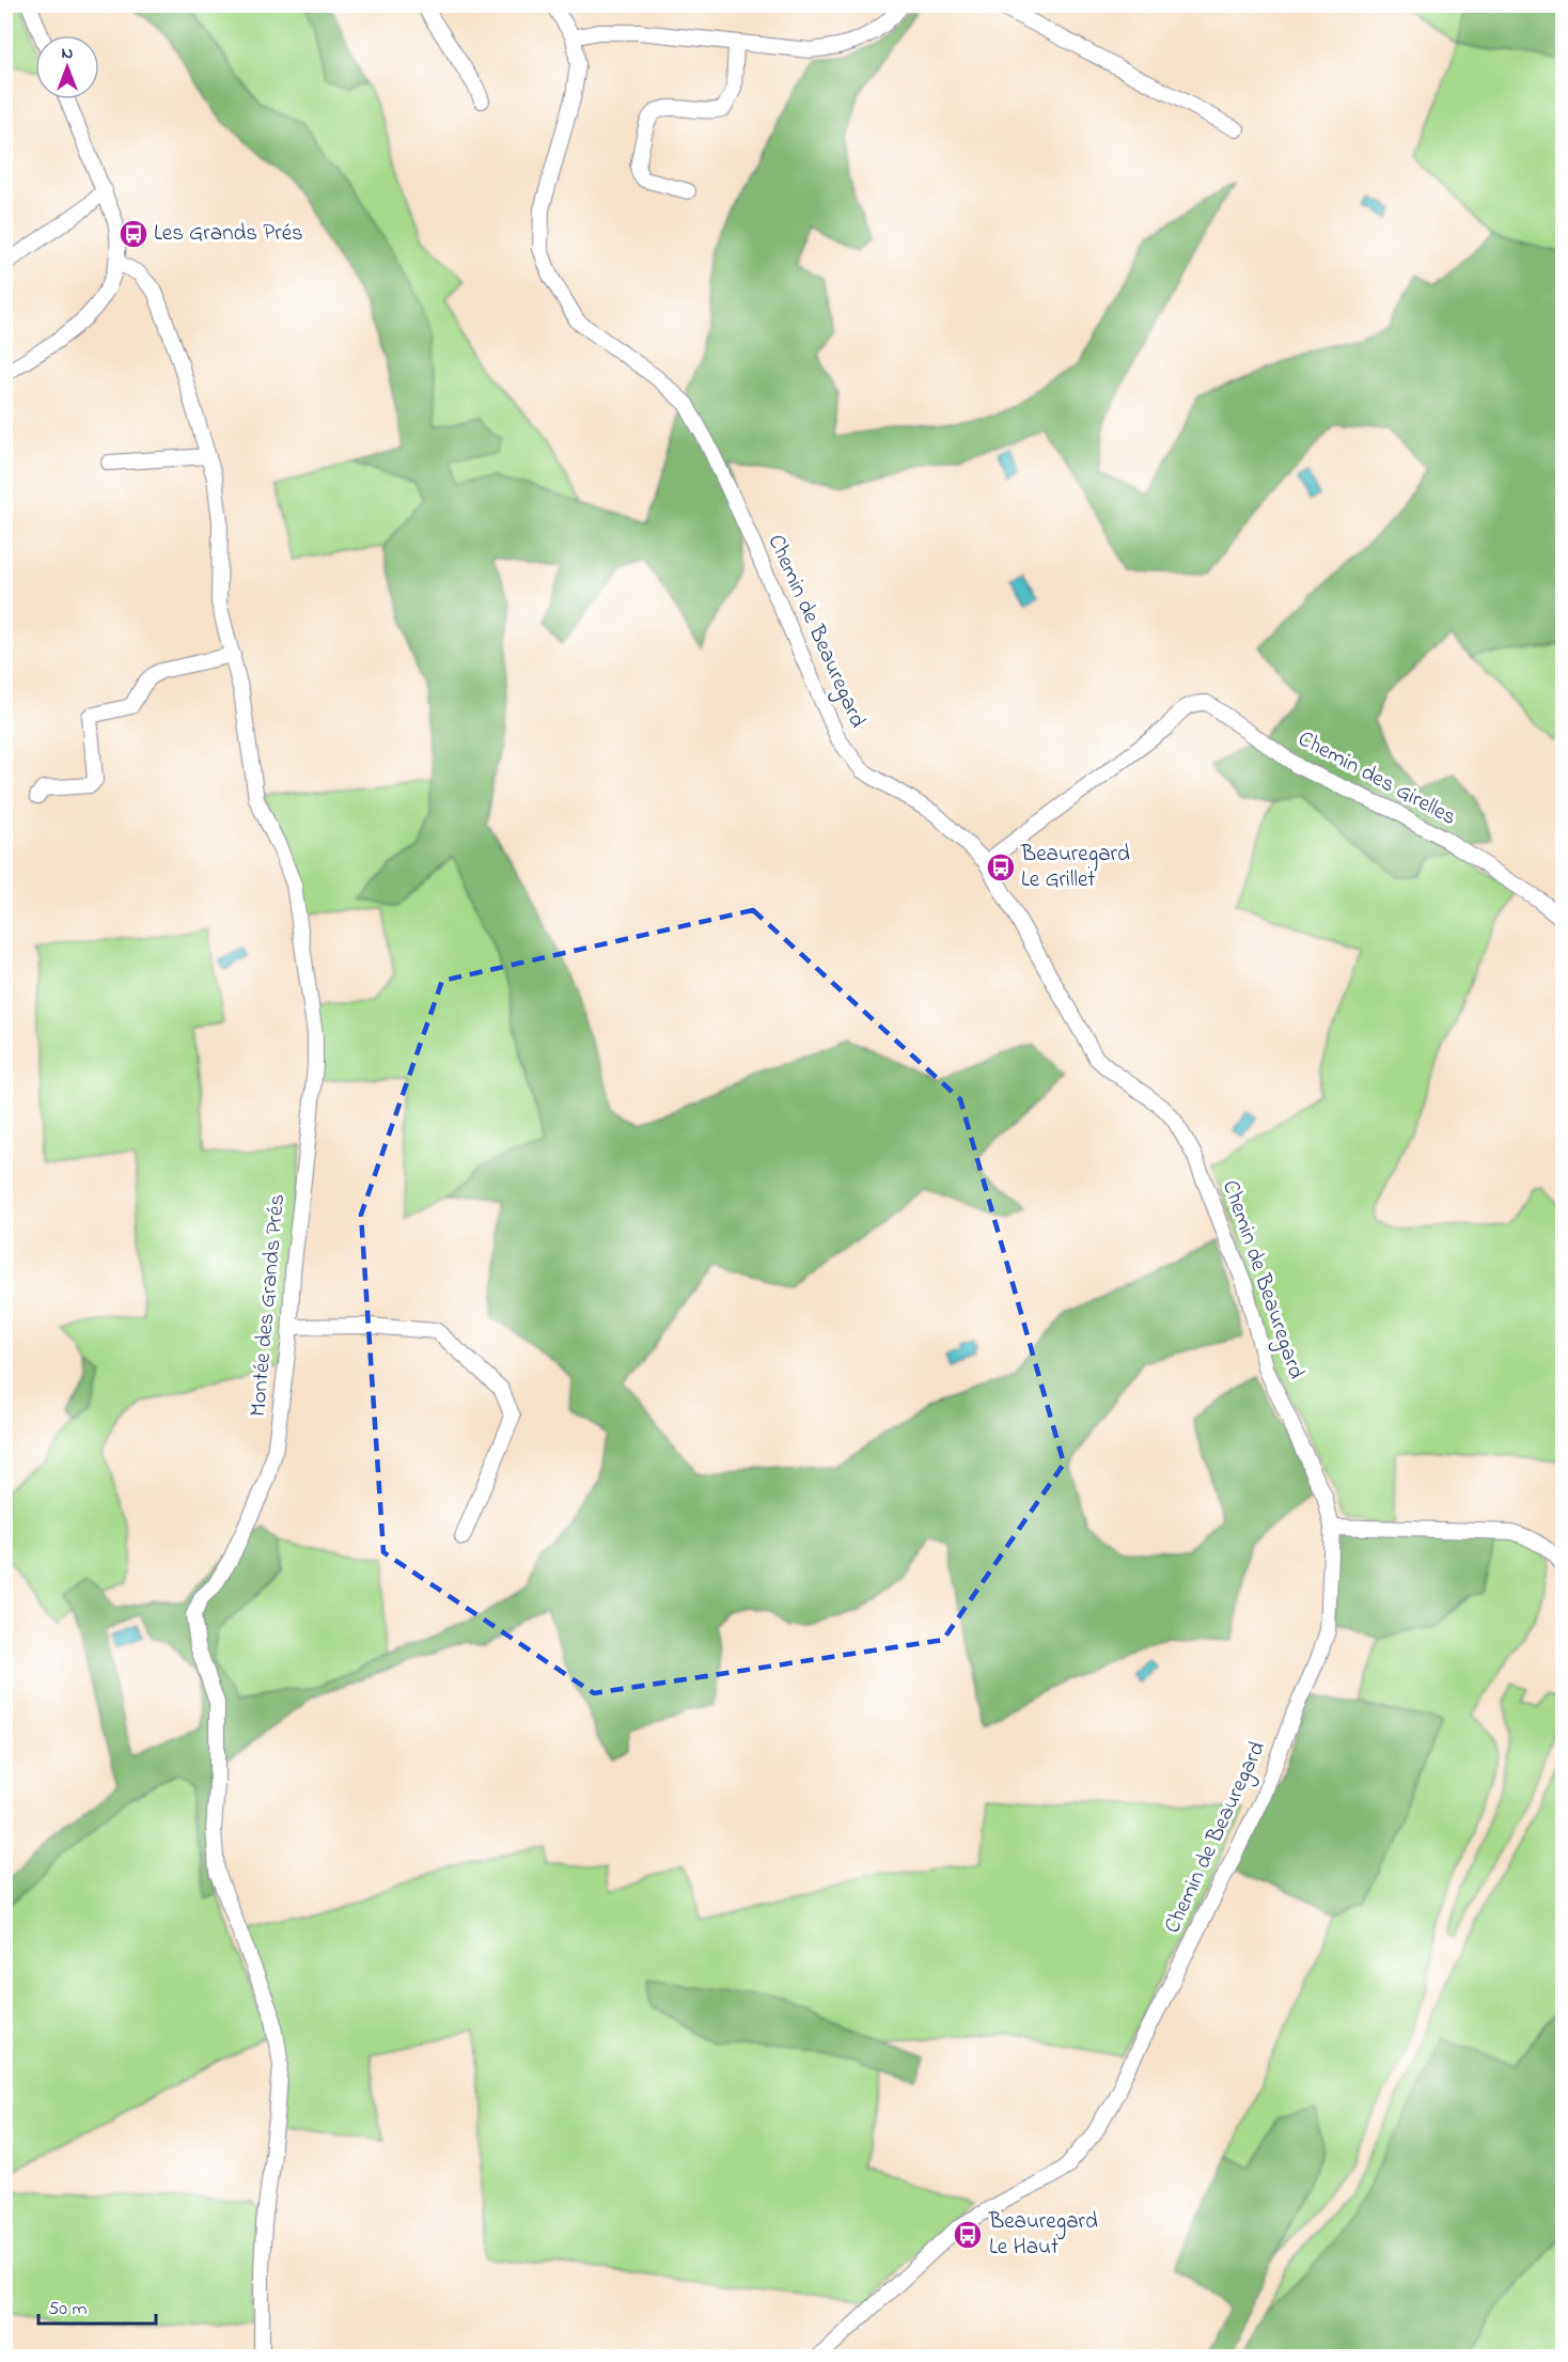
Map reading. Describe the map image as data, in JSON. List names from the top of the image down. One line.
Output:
{"streets":{"street":["Chemin de Beauregard","Chemin des Girelles","Montée des Grands Prés"]},"crossings":[["Chemin de Beauregard","Chemin des Girelles"]],"places":{"bus stop":["Les Grands Prés","Beauregard Le Grillet","Beauregard Le Haut"]},"scale_bar":"50 m","north":"top"}
